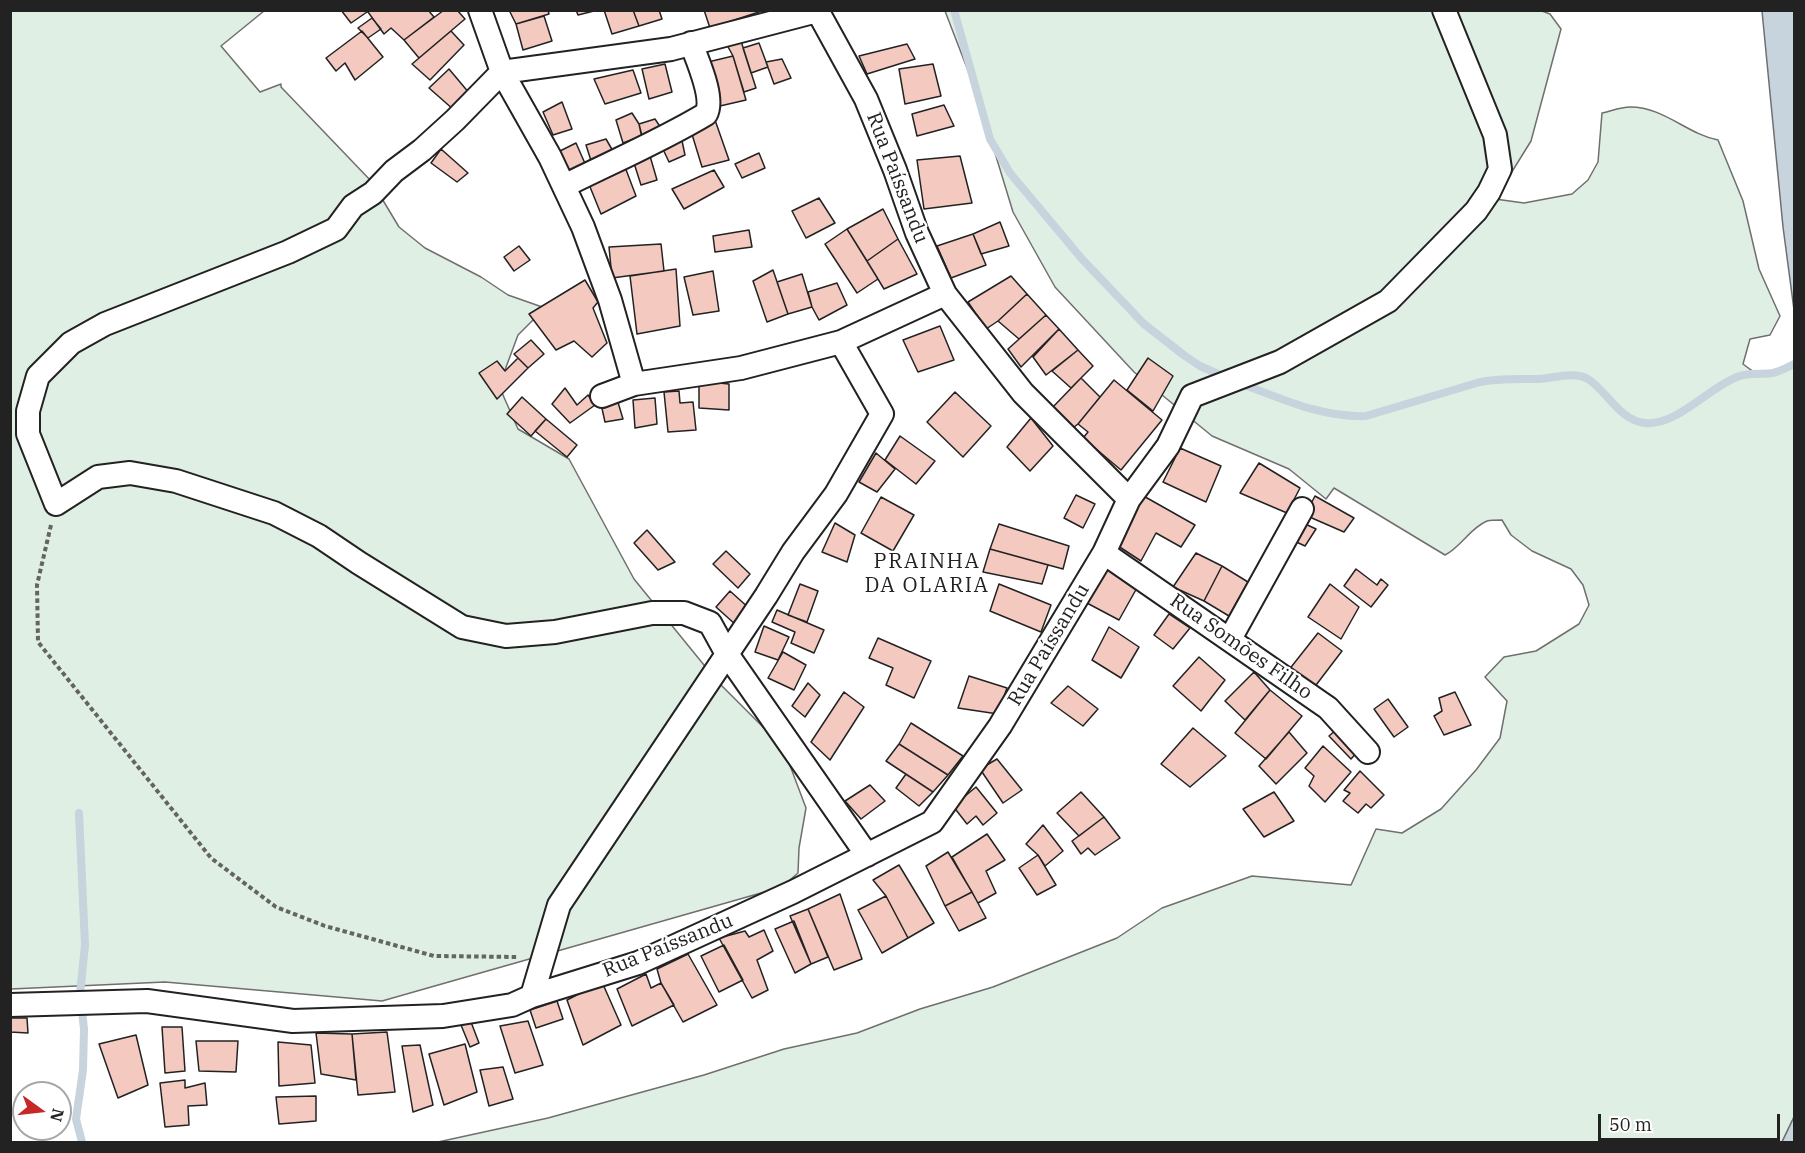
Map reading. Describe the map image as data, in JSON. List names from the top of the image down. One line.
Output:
{"streets":{"street":["Rua Paíssandu","Rua Somões Filho"]},"crossings":[["Rua Paíssandu","Rua Somões Filho"]],"districts":["PRAINHA DA OLARIA"],"scale_bar":"50 m","north":"right"}
